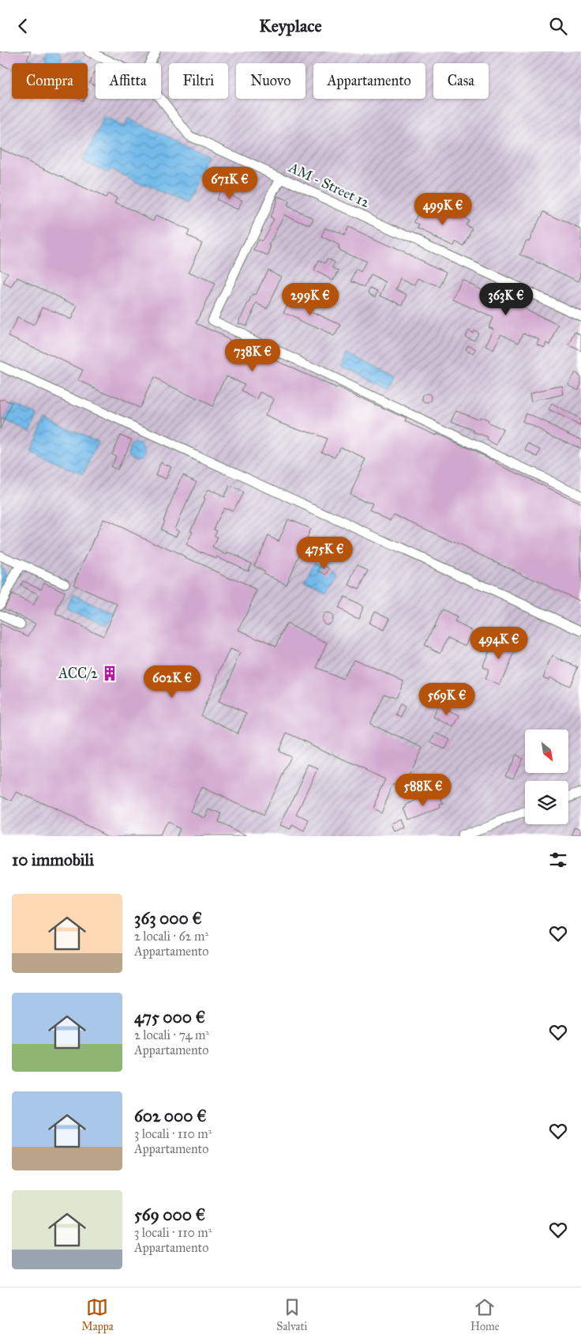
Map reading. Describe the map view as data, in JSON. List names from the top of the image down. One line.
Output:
{"streets":{"lane":["AM - Street 12"]},"places":{"building":["ACC/2"]},"north":"bottom right","page":{"header":"Keyplace","chip":["Compra","Affitta","Filtri","Nuovo","Appartamento","Casa"],"price":["671K €","499K €","299K €","363K €","738K €","475K €","494K €","602K €","569K €","588K €"],"heading":"10 immobili","list":[{"name":"363 000 €","note":"2 locali · 62 m² · Appartamento"},{"name":"475 000 €","note":"2 locali · 74 m² · Appartamento"},{"name":"602 000 €","note":"3 locali · 110 m² · Appartamento"},{"name":"569 000 €","note":"3 locali · 110 m² · Appartamento"}],"tabs":["Mappa","Salvati","Home"]}}
